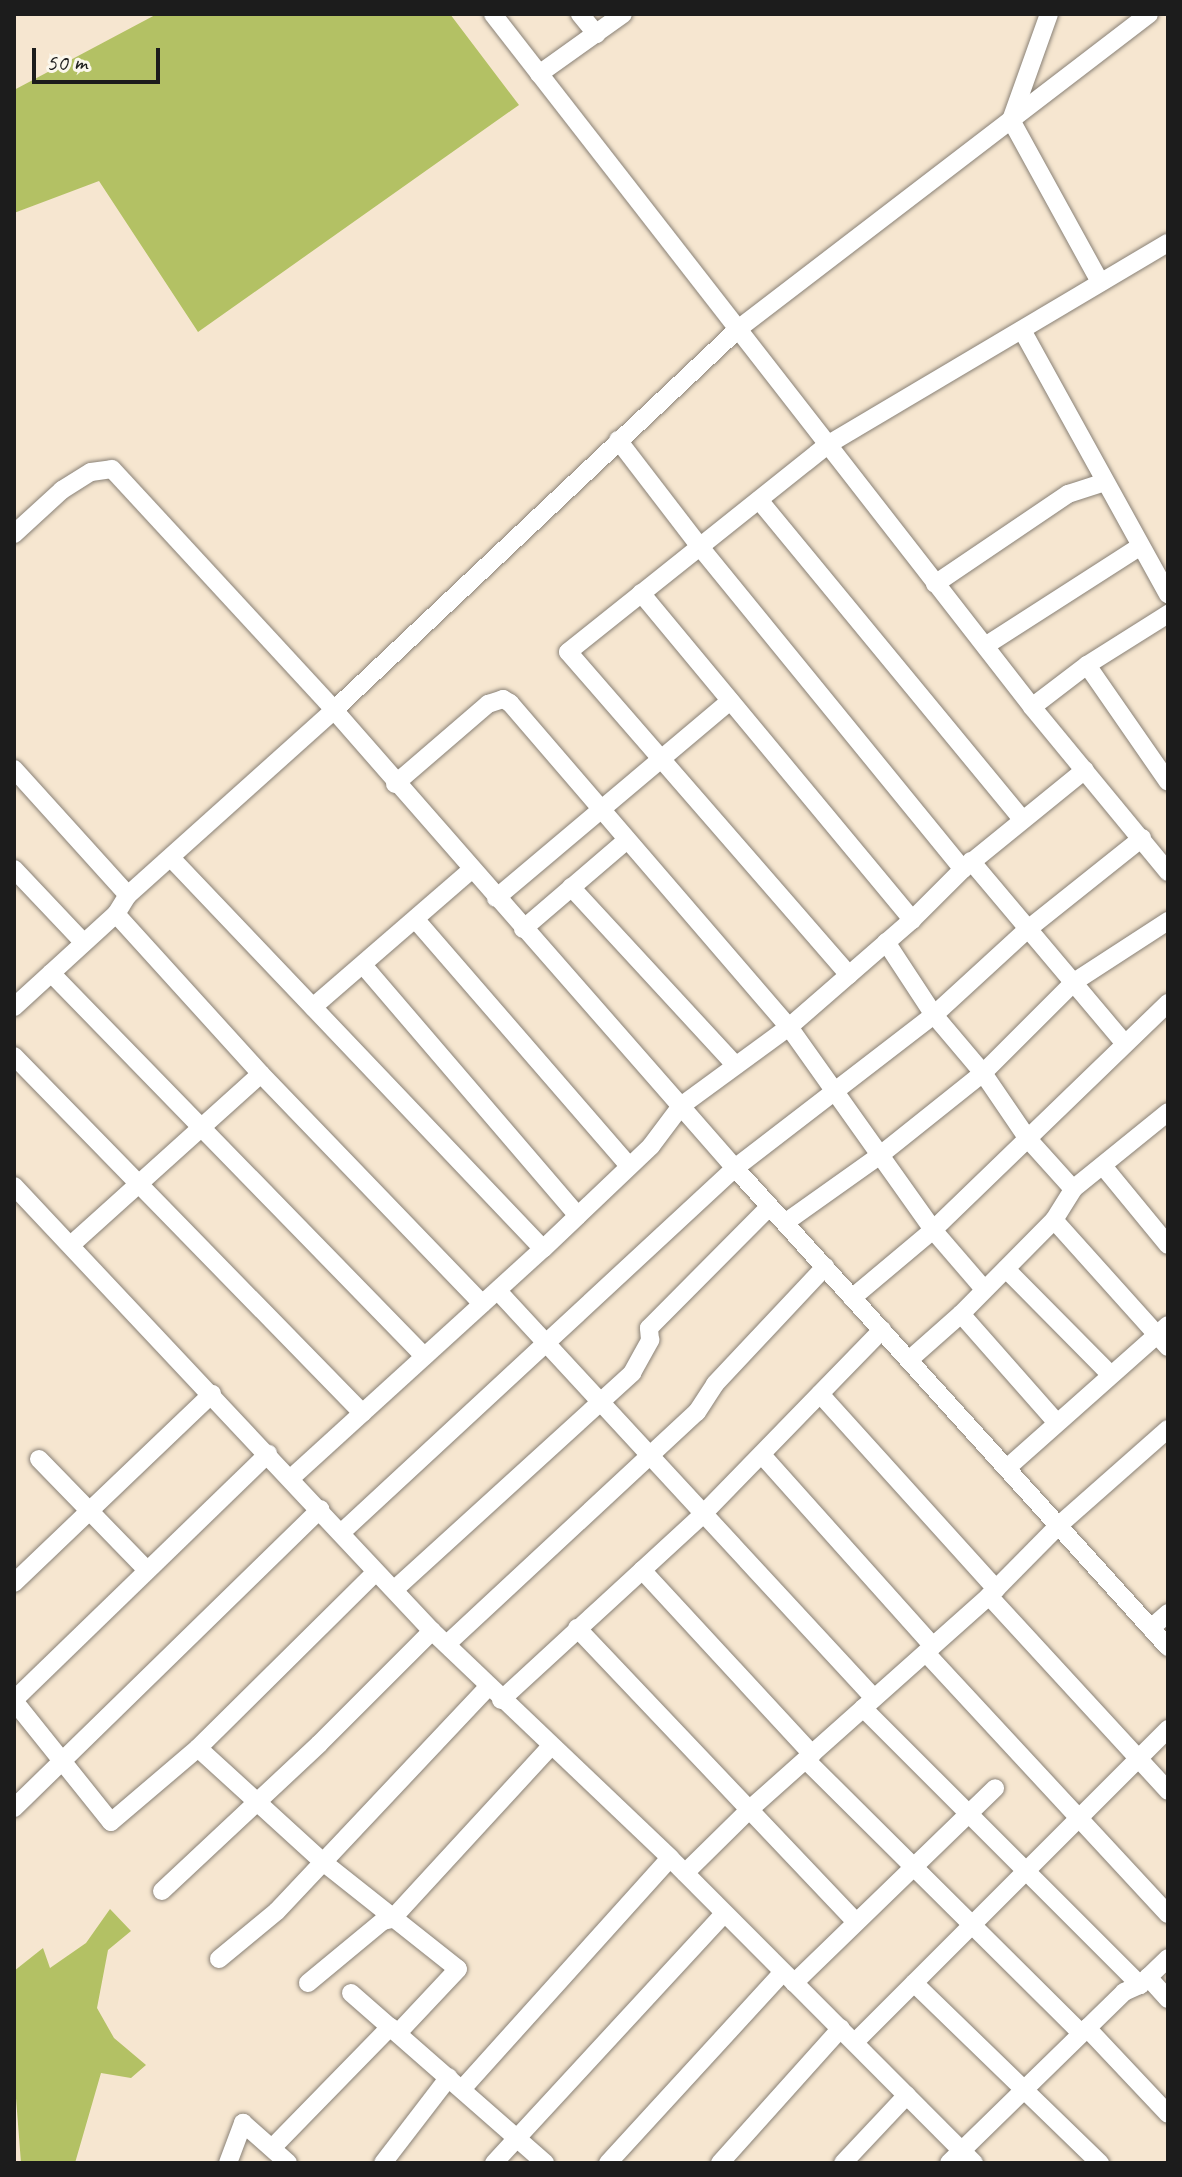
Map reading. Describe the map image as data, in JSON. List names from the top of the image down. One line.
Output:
{"scale_bar":"50 m"}
